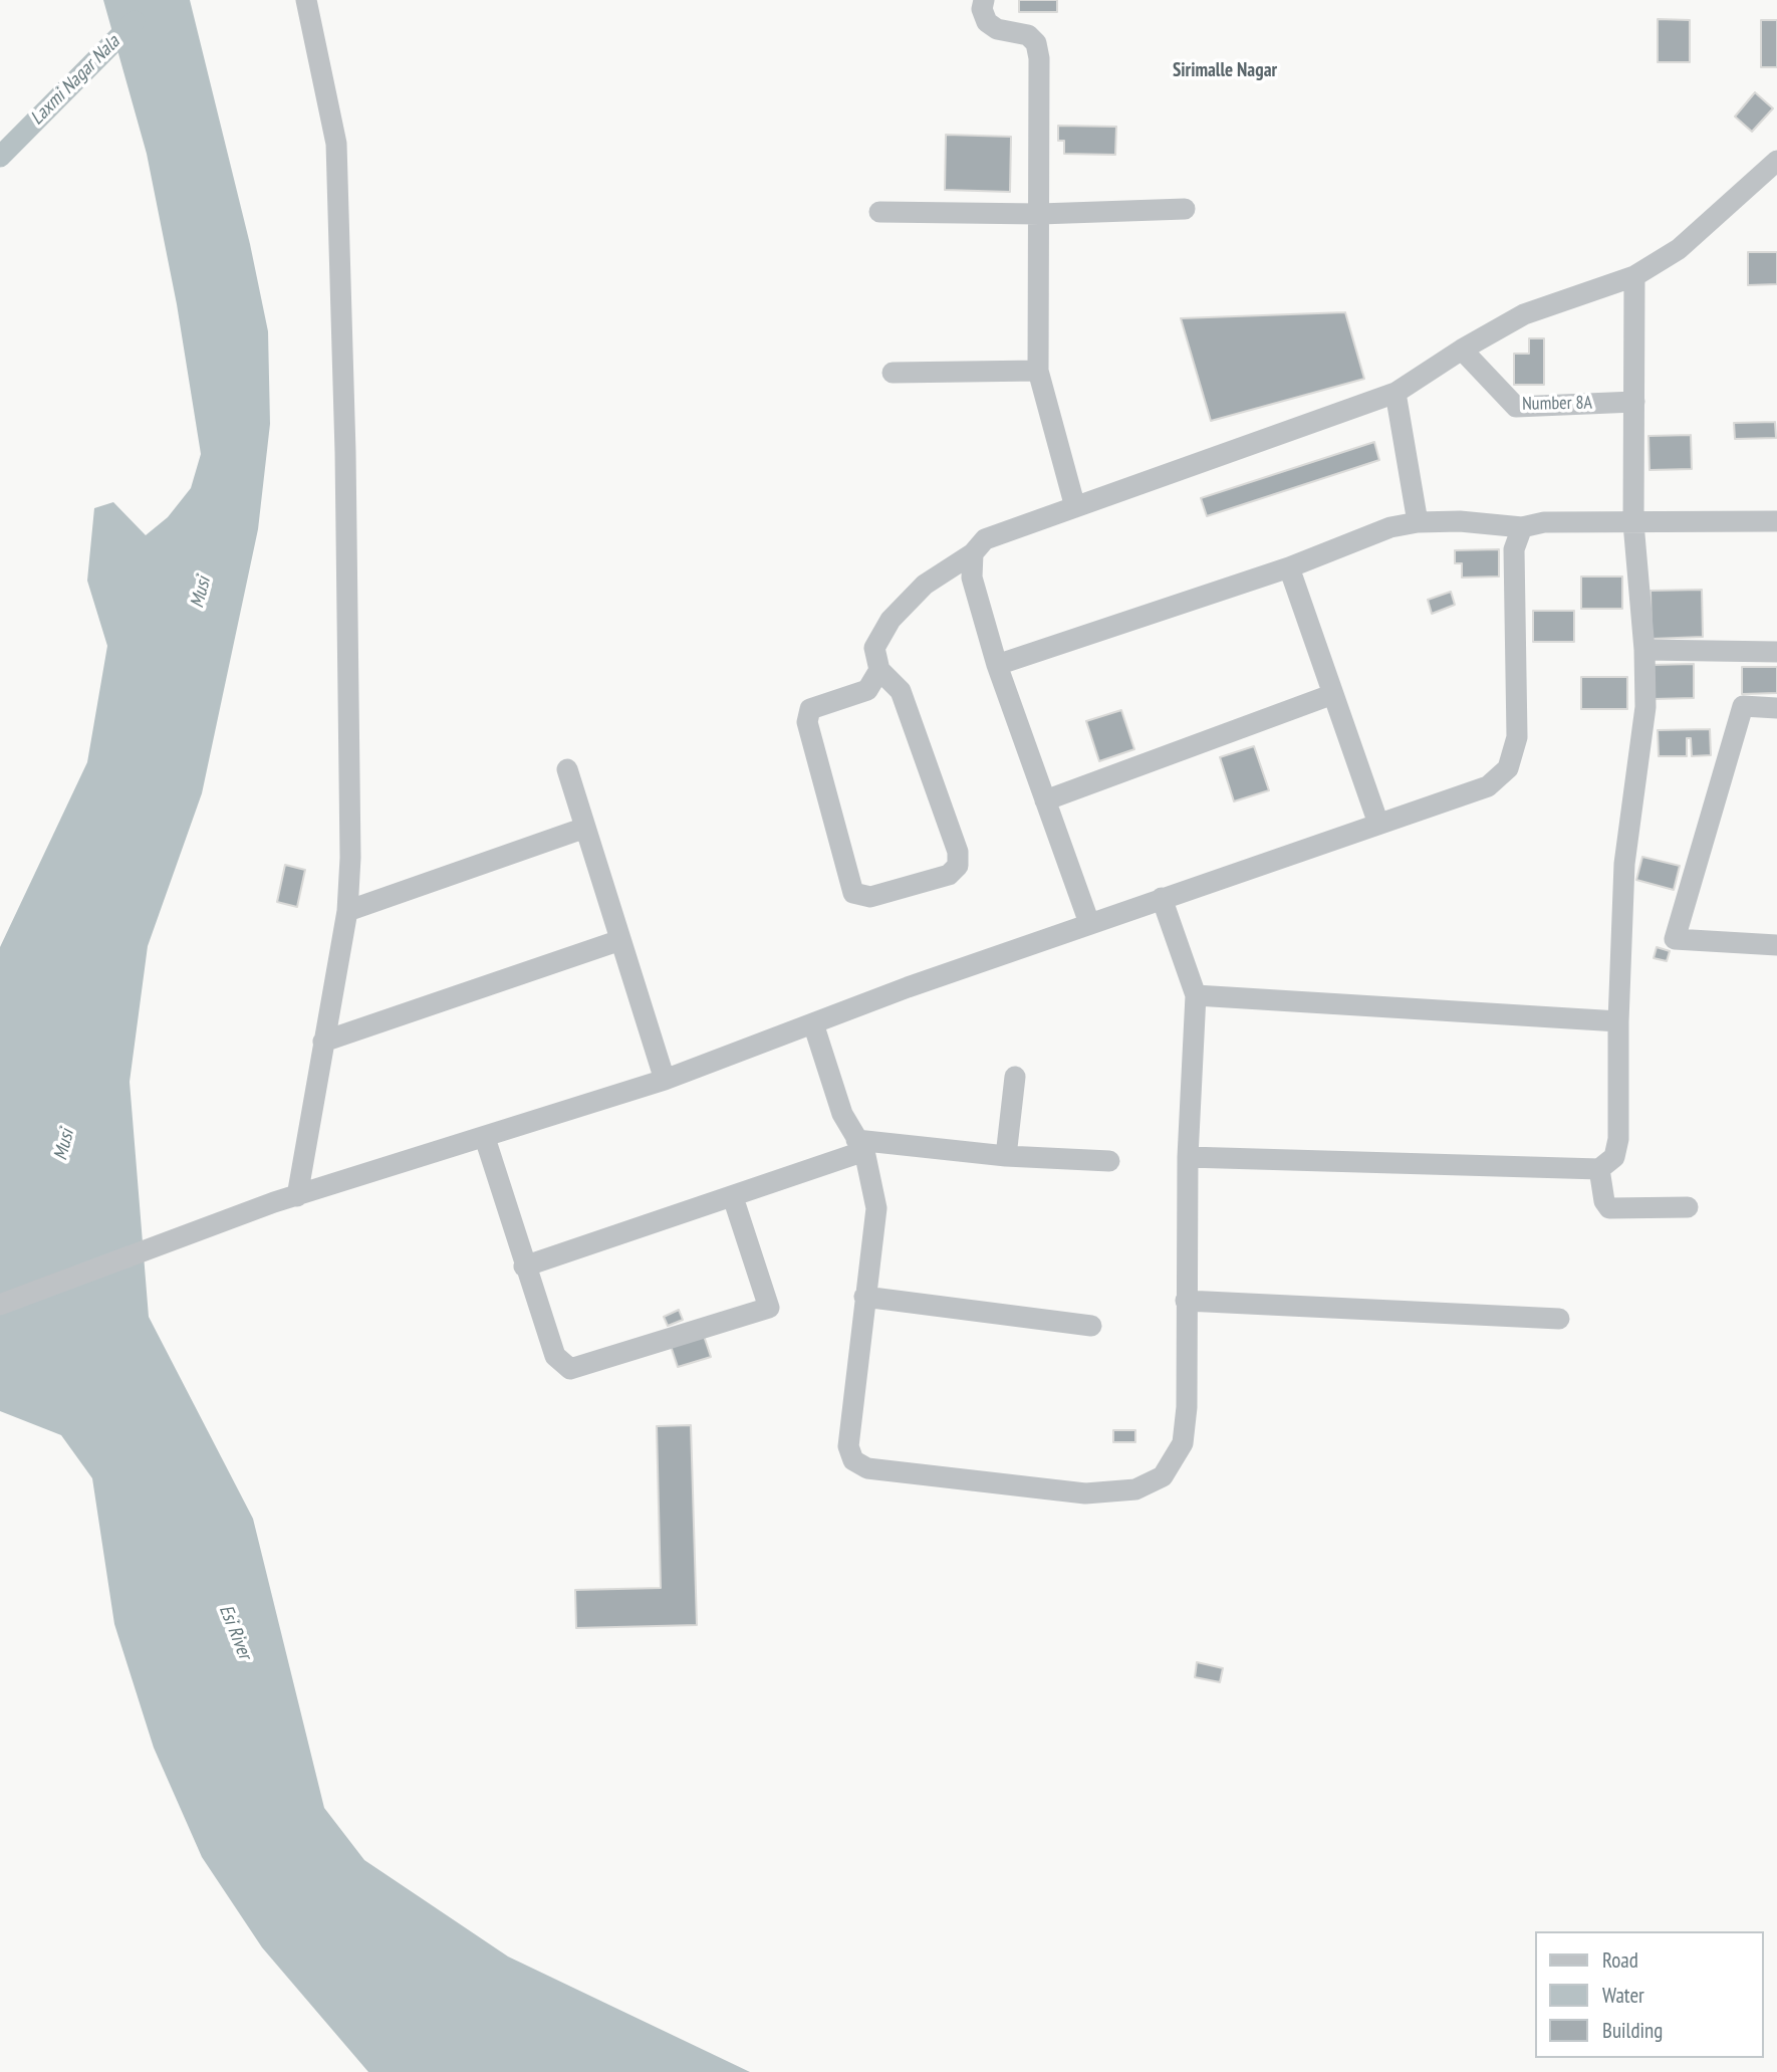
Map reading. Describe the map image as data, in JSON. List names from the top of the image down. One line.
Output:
{"streets":{"street":["Number 8A"]},"districts":["Sirimalle Nagar"],"water":["Laxmi Nagar Nala","Musi","Esi River"],"legend":["Road","Water","Building"]}
